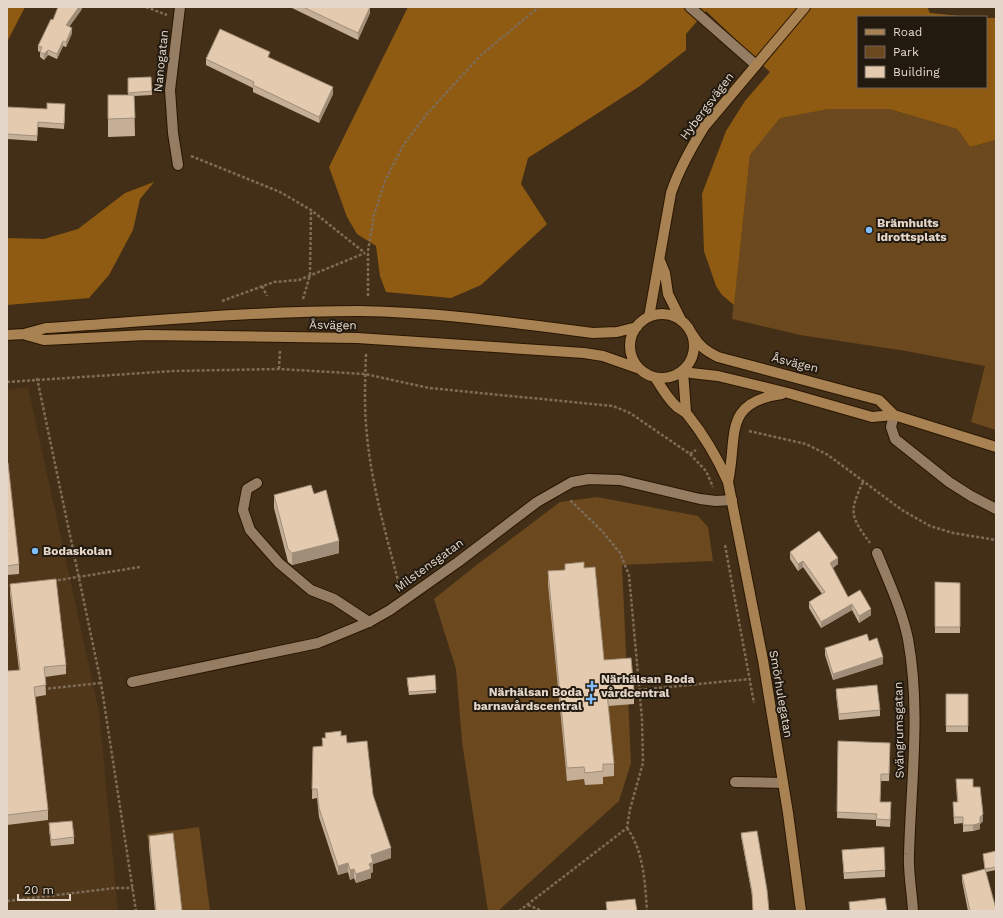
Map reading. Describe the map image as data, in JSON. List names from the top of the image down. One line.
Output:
{"streets":{"street":["Nanogatan","Hybergsvägen","Åsvägen","Milstensgatan","Smörhulegatan","Svängrumsgatan"]},"crossings":[["Hybergsvägen","Åsvägen"],["Hybergsvägen","Smörhulegatan"],["Åsvägen","Smörhulegatan"],["Milstensgatan","Smörhulegatan"]],"places":{"other":["Brämhults idrottsplats","Bodaskolan"],"health":["Närhälsan Boda vårdcentral","Närhälsan Boda barnavårdscentral"]},"legend":["Road","Park","Building"],"scale_bar":"20 m"}
